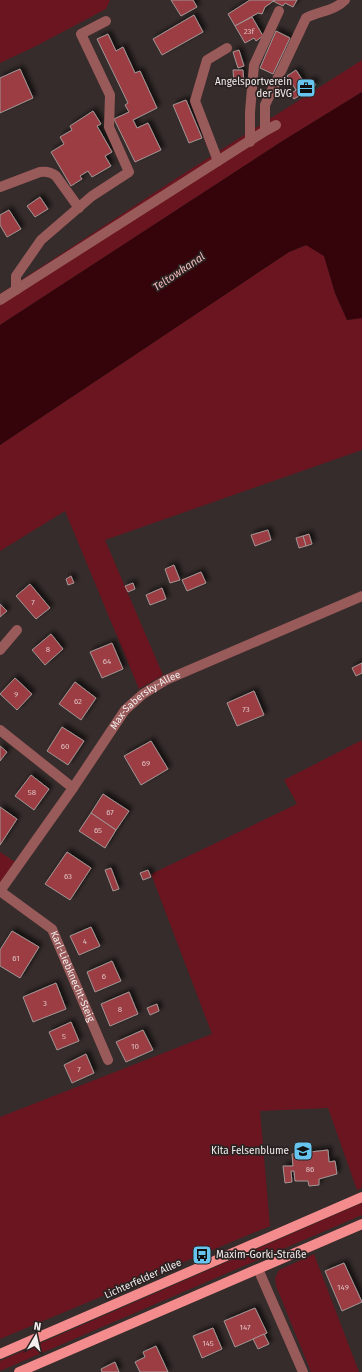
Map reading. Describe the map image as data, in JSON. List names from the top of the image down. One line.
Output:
{"streets":{"main road":["Lichterfelder Allee"],"street":["Max-Sabersky-Allee","Karl-Liebknecht-Steig"]},"crossings":[["Max-Sabersky-Allee","Karl-Liebknecht-Steig"]],"water":["Teltowkanal"],"places":{"office":["Angelsportverein der BVG"],"school or university":["Kita Felsenblume"],"bus stop":["Maxim-Gorki-Straße"]},"house_numbers":["23f","7","8","64","9","62","73","60","69","58","67","65","63","4","61","6","3","8","5","10","7","86","149","147","145"],"north":"top"}
